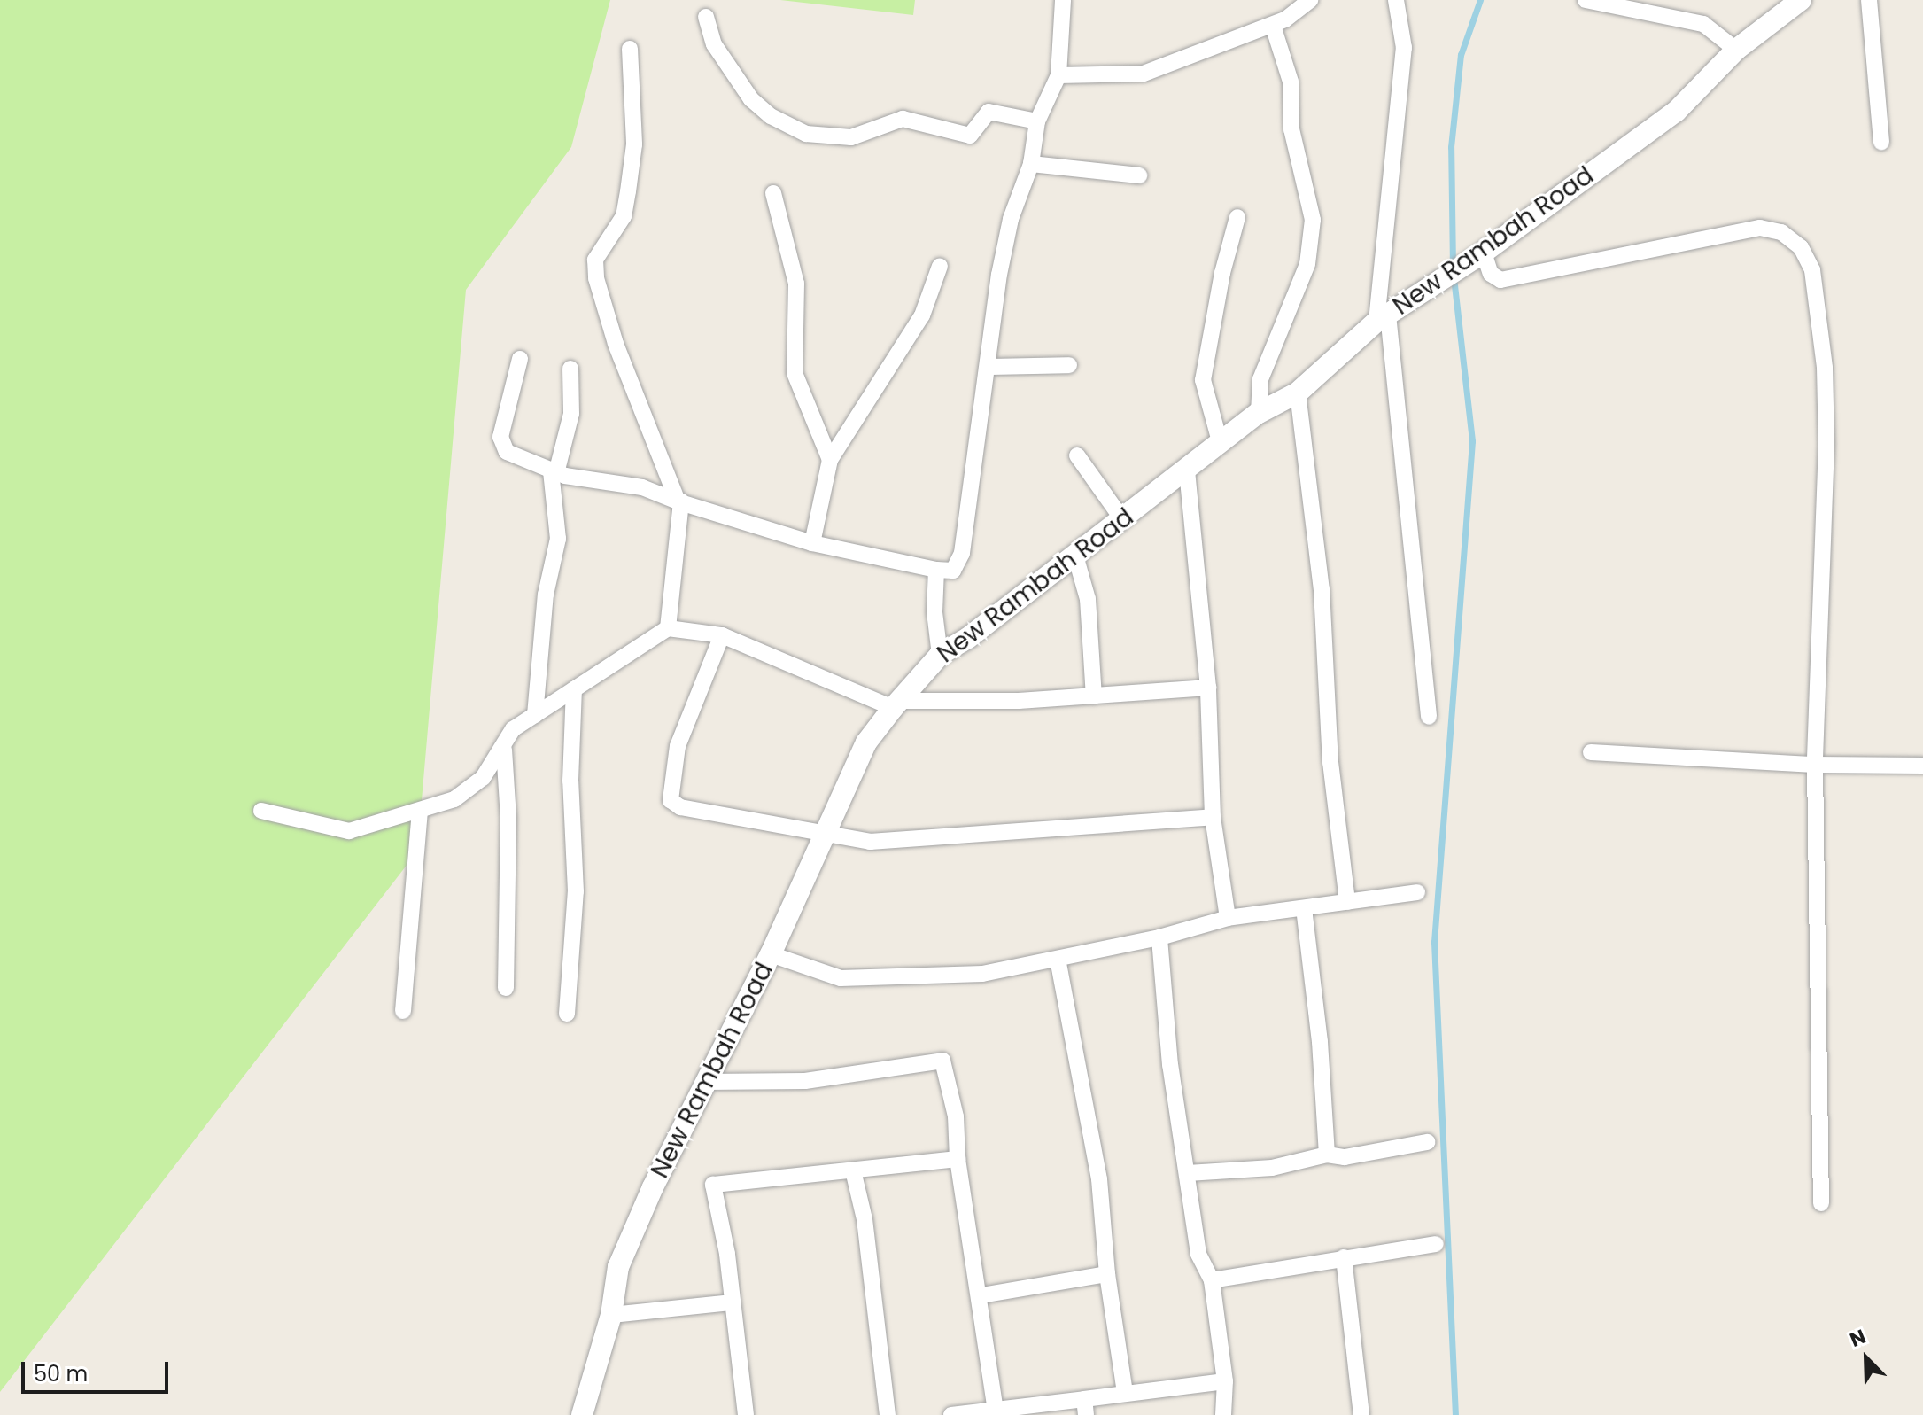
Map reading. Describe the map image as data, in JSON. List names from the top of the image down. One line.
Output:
{"streets":{"street":["New Rambah Road"]},"scale_bar":"50 m","north":"top left"}
